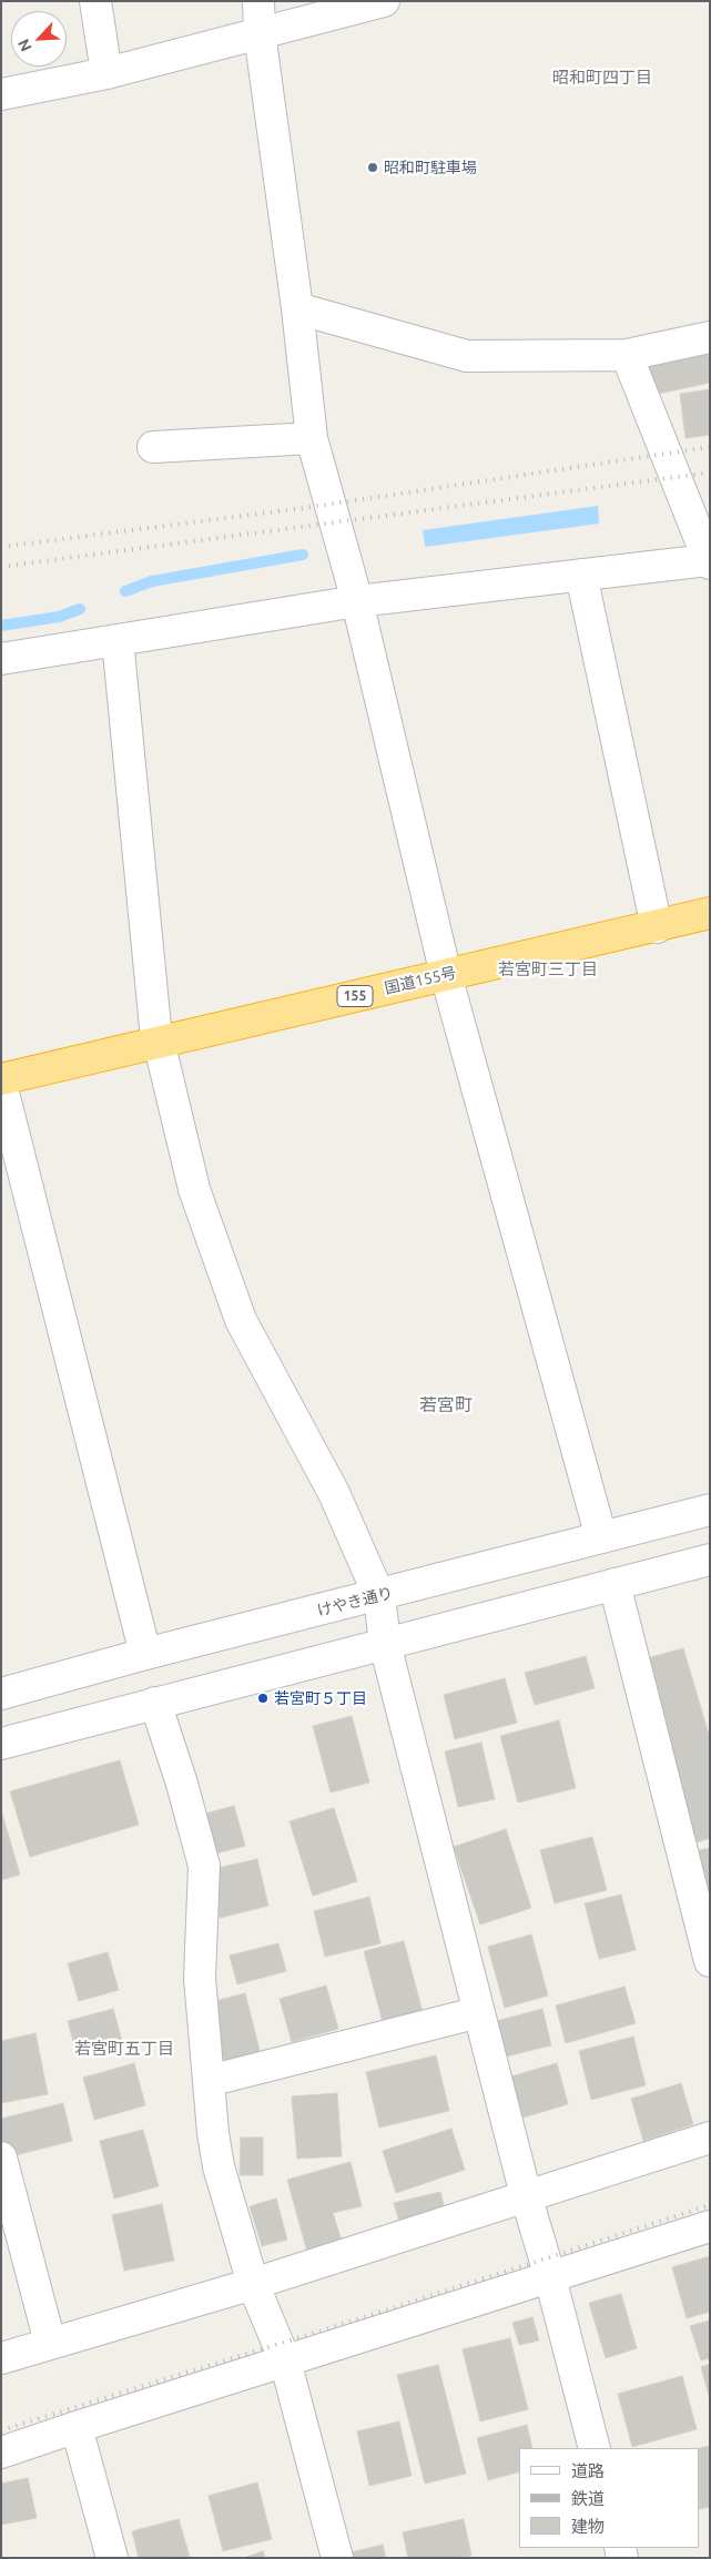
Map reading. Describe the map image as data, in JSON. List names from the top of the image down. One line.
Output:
{"streets":{"highway":["国道155号","155"],"street":["けやき通り"]},"districts":["昭和町四丁目","若宮町三丁目","若宮町","若宮町五丁目"],"places":["昭和町駐車場","若宮町５丁目"],"legend":["道路","鉄道","建物"],"north":"bottom left"}
